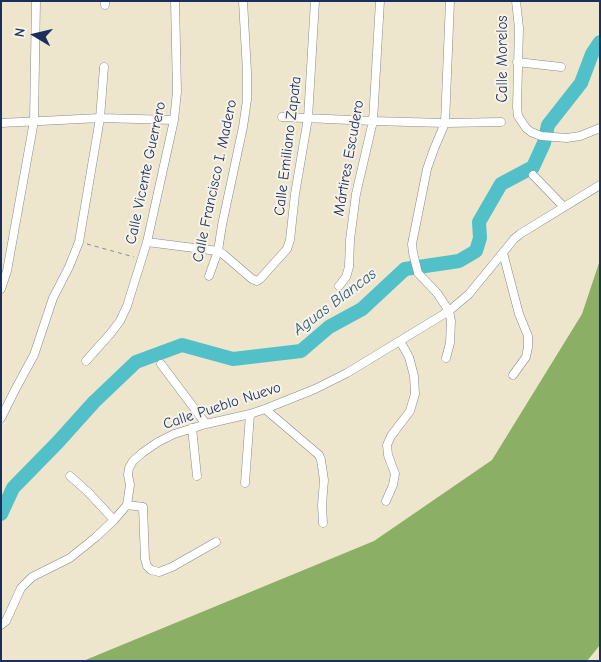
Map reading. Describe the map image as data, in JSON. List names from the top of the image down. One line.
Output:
{"streets":{"street":["Calle Morelos","Calle Emiliano Zapata","Mártires Escudero","Calle Vicente Guerrero","Calle Francisco I. Madero","Calle Pueblo Nuevo"]},"crossings":[["Calle Emiliano Zapata","Calle Francisco I. Madero"]],"water":["Aguas Blancas"],"north":"left"}
